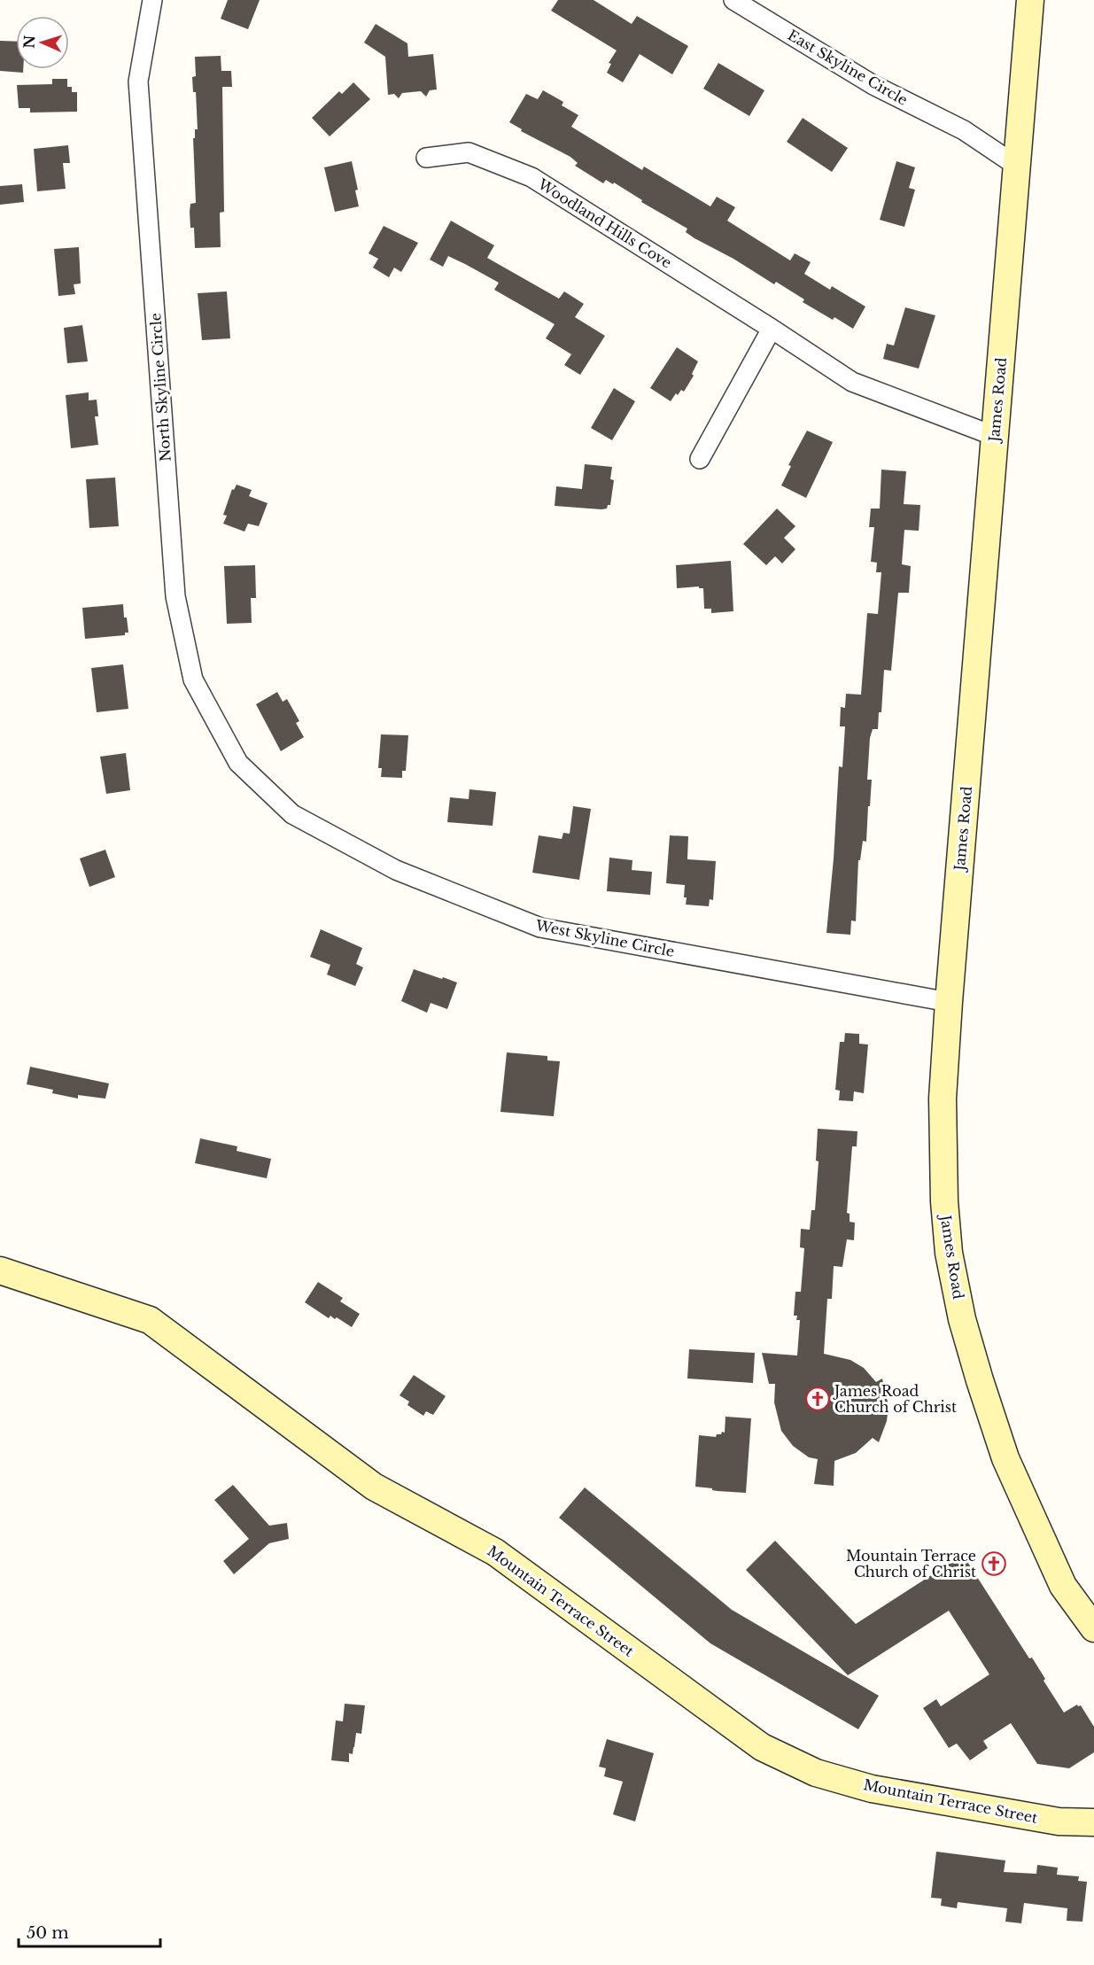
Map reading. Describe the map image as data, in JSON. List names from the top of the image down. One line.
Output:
{"streets":{"main road":["James Road","Mountain Terrace Street"],"street":["East Skyline Circle","Woodland Hills Cove","North Skyline Circle","West Skyline Circle"]},"crossings":[["East Skyline Circle","James Road"],["Woodland Hills Cove","James Road"],["North Skyline Circle","West Skyline Circle"],["James Road","West Skyline Circle"]],"places":{"church":["James Road Church of Christ","Mountain Terrace Church of Christ"]},"scale_bar":"50 m","north":"left"}
